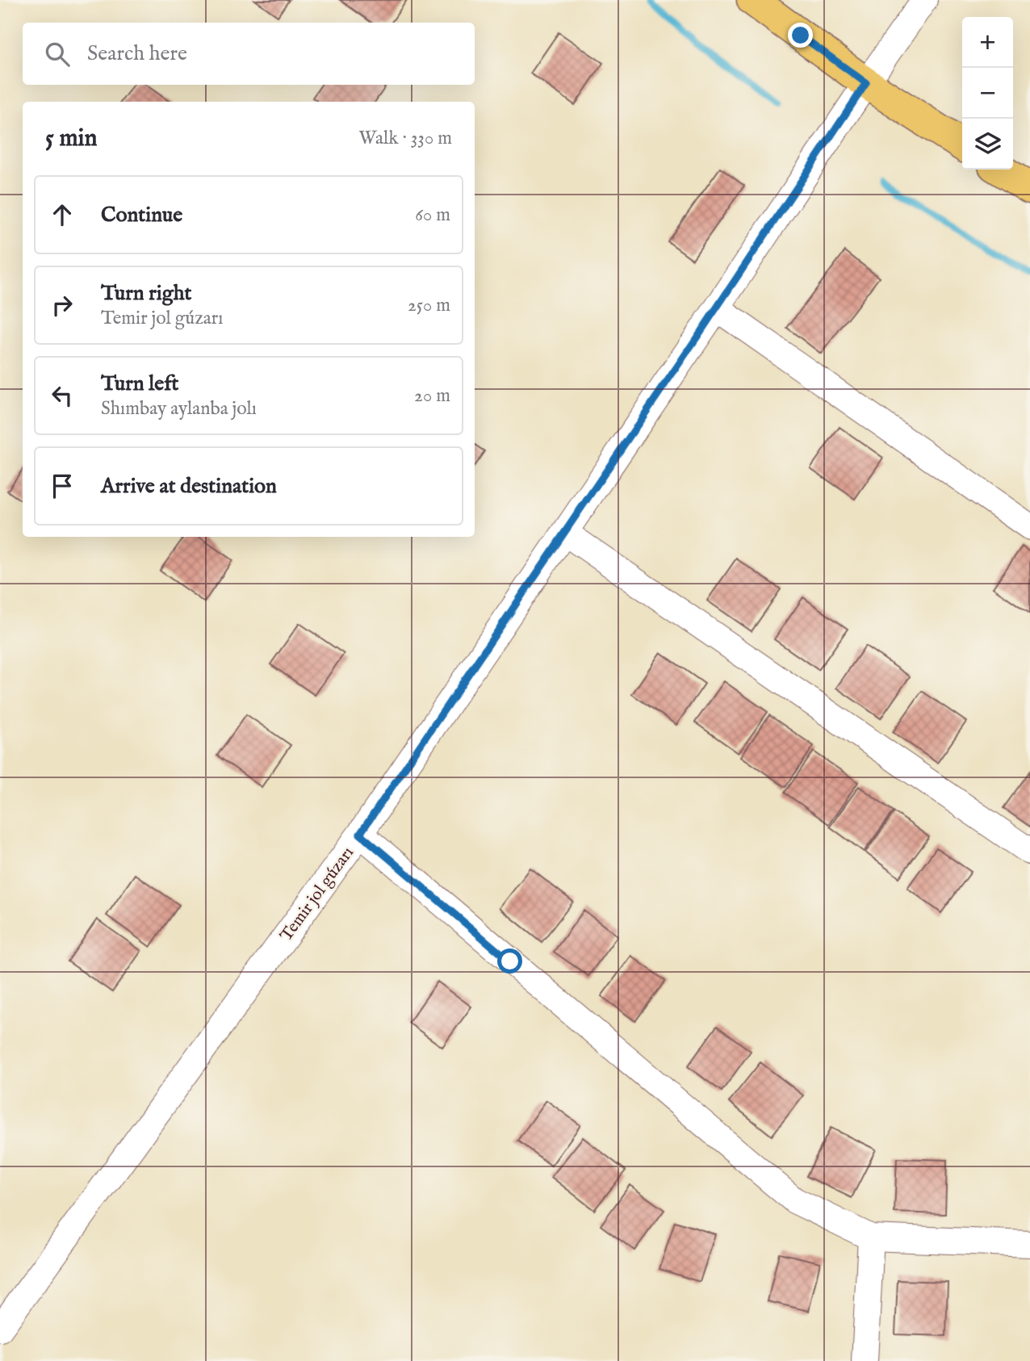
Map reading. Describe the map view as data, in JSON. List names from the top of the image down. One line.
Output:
{"streets":{"street":["Temir jol gúzarı"]},"page":{"map_buttons":["+","−"],"search":"Search here","heading":["5 min","Walk · 330 m"],"list":[["Continue","60 m"],["Turn right","Temir jol gúzarı","250 m"],["Turn left","Shımbay aylanba jolı","20 m"],"Arrive at destination"]}}
